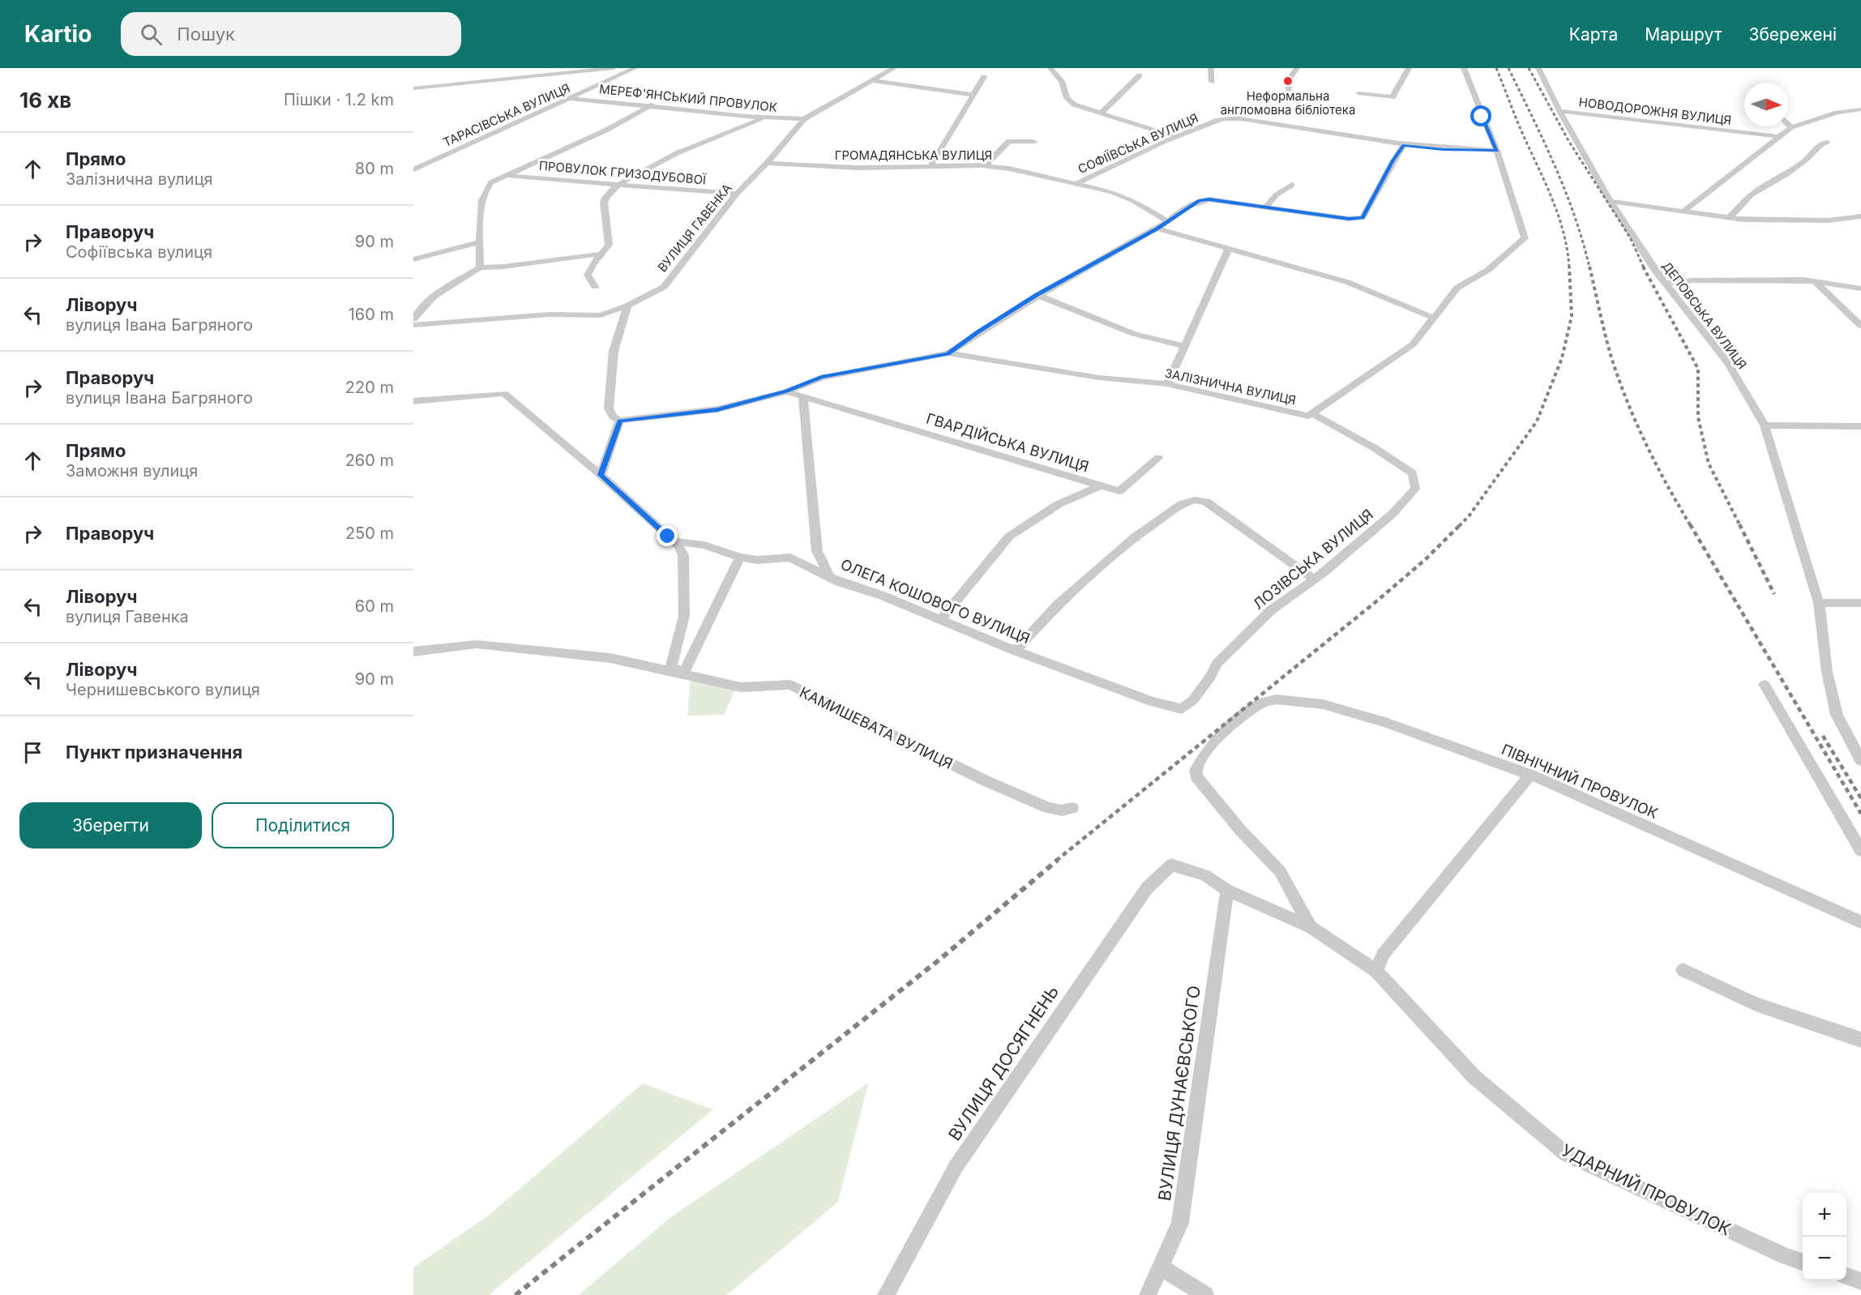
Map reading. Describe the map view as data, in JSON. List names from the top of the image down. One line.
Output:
{"streets":{"street":["МЕРЕФ'ЯНСЬКИЙ ПРОВУЛОК","НОВОДОРОЖНЯ ВУЛИЦЯ","ТАРАСІВСЬКА ВУЛИЦЯ","СОФІЇВСЬКА ВУЛИЦЯ","ГРОМАДЯНСЬКА ВУЛИЦЯ","ПРОВУЛОК ГРИЗОДУБОВОЇ","ВУЛИЦЯ ГАВЕНКА","ДЕПОВСЬКА ВУЛИЦЯ","ЗАЛІЗНИЧНА ВУЛИЦЯ","ГВАРДІЙСЬКА ВУЛИЦЯ","ЛОЗІВСЬКА ВУЛИЦЯ","ОЛЕГА КОШОВОГО ВУЛИЦЯ","КАМИШЕВАТА ВУЛИЦЯ","ПІВНІЧНИЙ ПРОВУЛОК","ВУЛИЦЯ ДОСЯГНЕНЬ","ВУЛИЦЯ ДУНАЄВСЬКОГО","УДАРНИЙ ПРОВУЛОК"]},"crossings":[["МЕРЕФ'ЯНСЬКИЙ ПРОВУЛОК","ТАРАСІВСЬКА ВУЛИЦЯ"],["МЕРЕФ'ЯНСЬКИЙ ПРОВУЛОК","ВУЛИЦЯ ГАВЕНКА"],["НОВОДОРОЖНЯ ВУЛИЦЯ","ДЕПОВСЬКА ВУЛИЦЯ"],["СОФІЇВСЬКА ВУЛИЦЯ","ГРОМАДЯНСЬКА ВУЛИЦЯ"],["СОФІЇВСЬКА ВУЛИЦЯ","ЗАЛІЗНИЧНА ВУЛИЦЯ"],["ГРОМАДЯНСЬКА ВУЛИЦЯ","ВУЛИЦЯ ГАВЕНКА"],["ПРОВУЛОК ГРИЗОДУБОВОЇ","ВУЛИЦЯ ГАВЕНКА"],["ЗАЛІЗНИЧНА ВУЛИЦЯ","ЛОЗІВСЬКА ВУЛИЦЯ"],["ГВАРДІЙСЬКА ВУЛИЦЯ","ОЛЕГА КОШОВОГО ВУЛИЦЯ"],["ЛОЗІВСЬКА ВУЛИЦЯ","ОЛЕГА КОШОВОГО ВУЛИЦЯ"],["ВУЛИЦЯ ДОСЯГНЕНЬ","ВУЛИЦЯ ДУНАЄВСЬКОГО"]],"places":["Неформальна англомовна бібліотека"],"north":"right","page":{"header":"Kartio","search":"Пошук","nav":["Карта","Маршрут","Збережені"],"heading":["16 хв","Пішки · 1.2 km"],"list":[["Прямо","Залізнична вулиця","80 m"],["Праворуч","Софіївська вулиця","90 m"],["Ліворуч","вулиця Івана Багряного","160 m"],["Праворуч","вулиця Івана Багряного","220 m"],["Прямо","Заможня вулиця","260 m"],["Праворуч","250 m"],["Ліворуч","вулиця Гавенка","60 m"],["Ліворуч","Чернишевського вулиця","90 m"],"Пункт призначення"],"buttons":["Зберегти","Поділитися"],"map_buttons":["+","−"]}}
